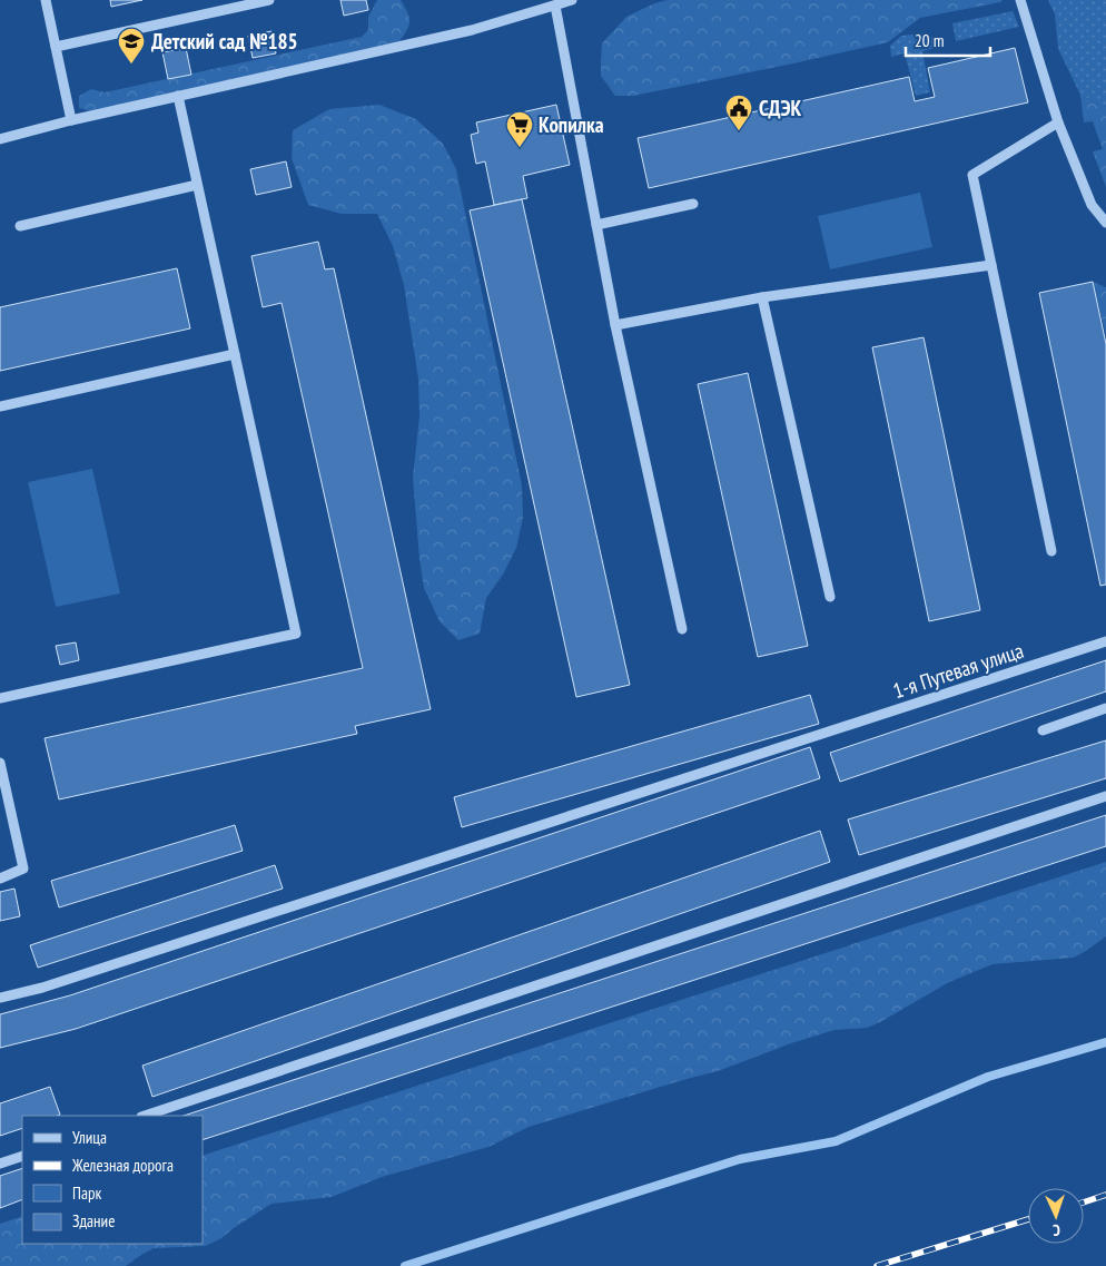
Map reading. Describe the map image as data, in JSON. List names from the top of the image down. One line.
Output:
{"streets":{"street":["1-я Путевая улица"]},"places":{"school or university":["Детский сад №185"],"public building":["СДЭК"],"supermarket":["Копилка"]},"legend":["Улица","Железная дорога","Парк","Здание"],"scale_bar":"20 m","north":"bottom"}
